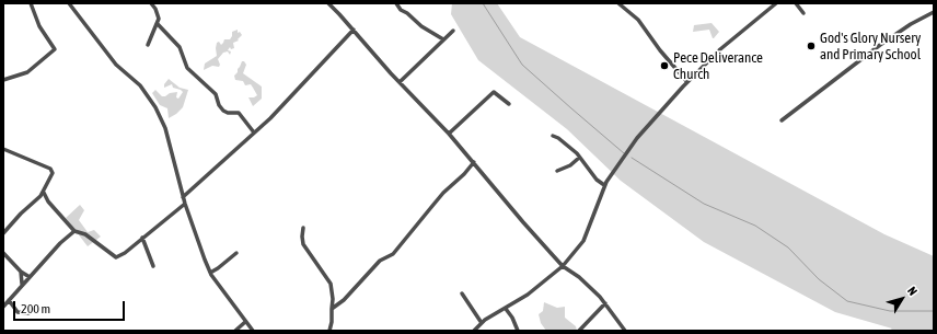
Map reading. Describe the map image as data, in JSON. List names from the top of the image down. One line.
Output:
{"places":["God's Glory Nursery and Primary School","Pece Deliverance Church"],"scale_bar":"200 m","north":"top right"}
